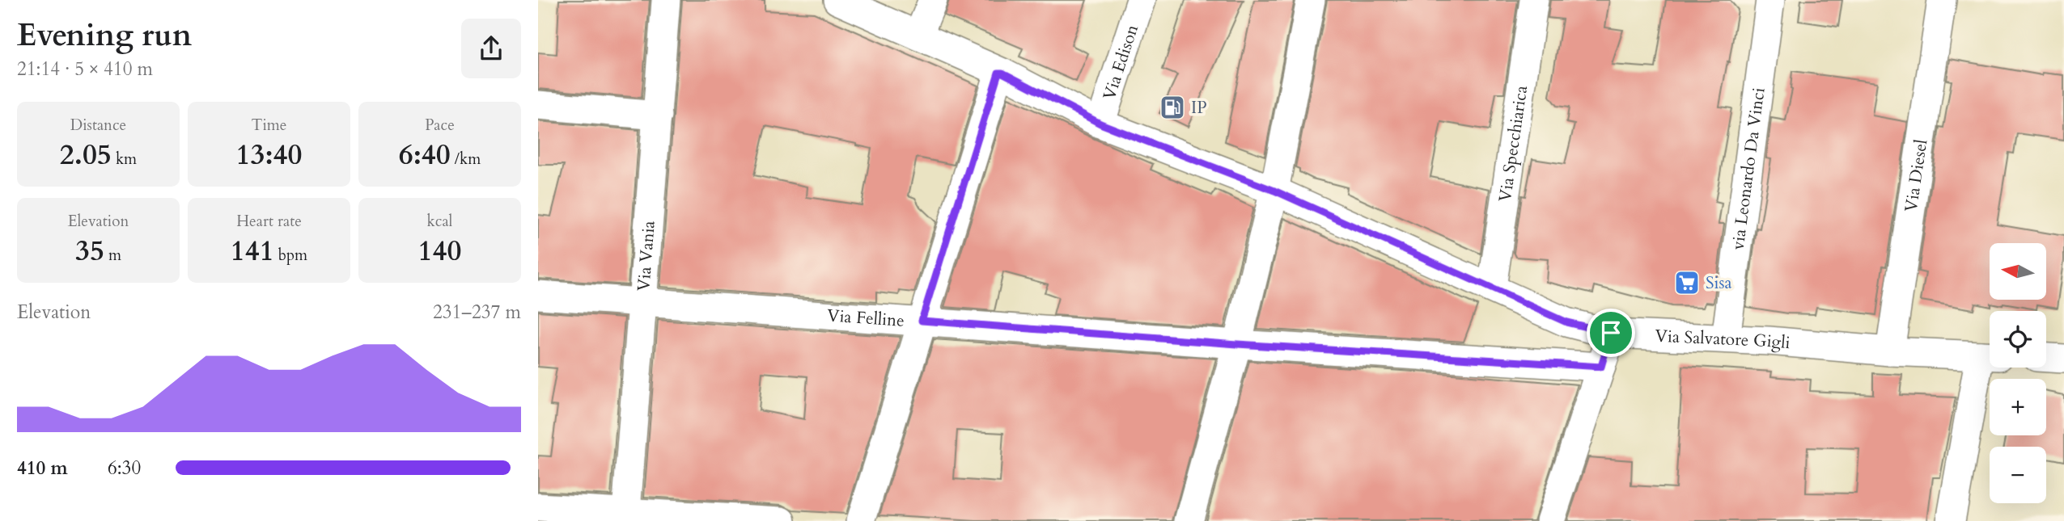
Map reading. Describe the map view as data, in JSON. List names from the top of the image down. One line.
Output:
{"streets":{"street":["Via Edison","Via Specchiarica","via Leonardo Da Vinci","Via Diesel","Via Vania","Via Felline","Via Salvatore Gigli"]},"crossings":[["Via Edison","Via Salvatore Gigli"],["Via Specchiarica","Via Salvatore Gigli"],["via Leonardo Da Vinci","Via Salvatore Gigli"],["Via Diesel","Via Salvatore Gigli"],["Via Vania","Via Felline"]],"places":{"fuel station":["IP"],"supermarket":["Sisa"]},"north":"left","page":{"heading":["Evening run","21:14 · 5 × 410 m"],"stats":[["Distance","2.05 km"],["Time","13:40"],["Pace","6:40 /km"],["Elevation","35 m"],["Heart rate","141 bpm"],["kcal","140"]],"map_buttons":["+","−"],"chart":["Elevation","231–237 m"],"list":[{"name":"410 m","note":"6:30"}]}}
